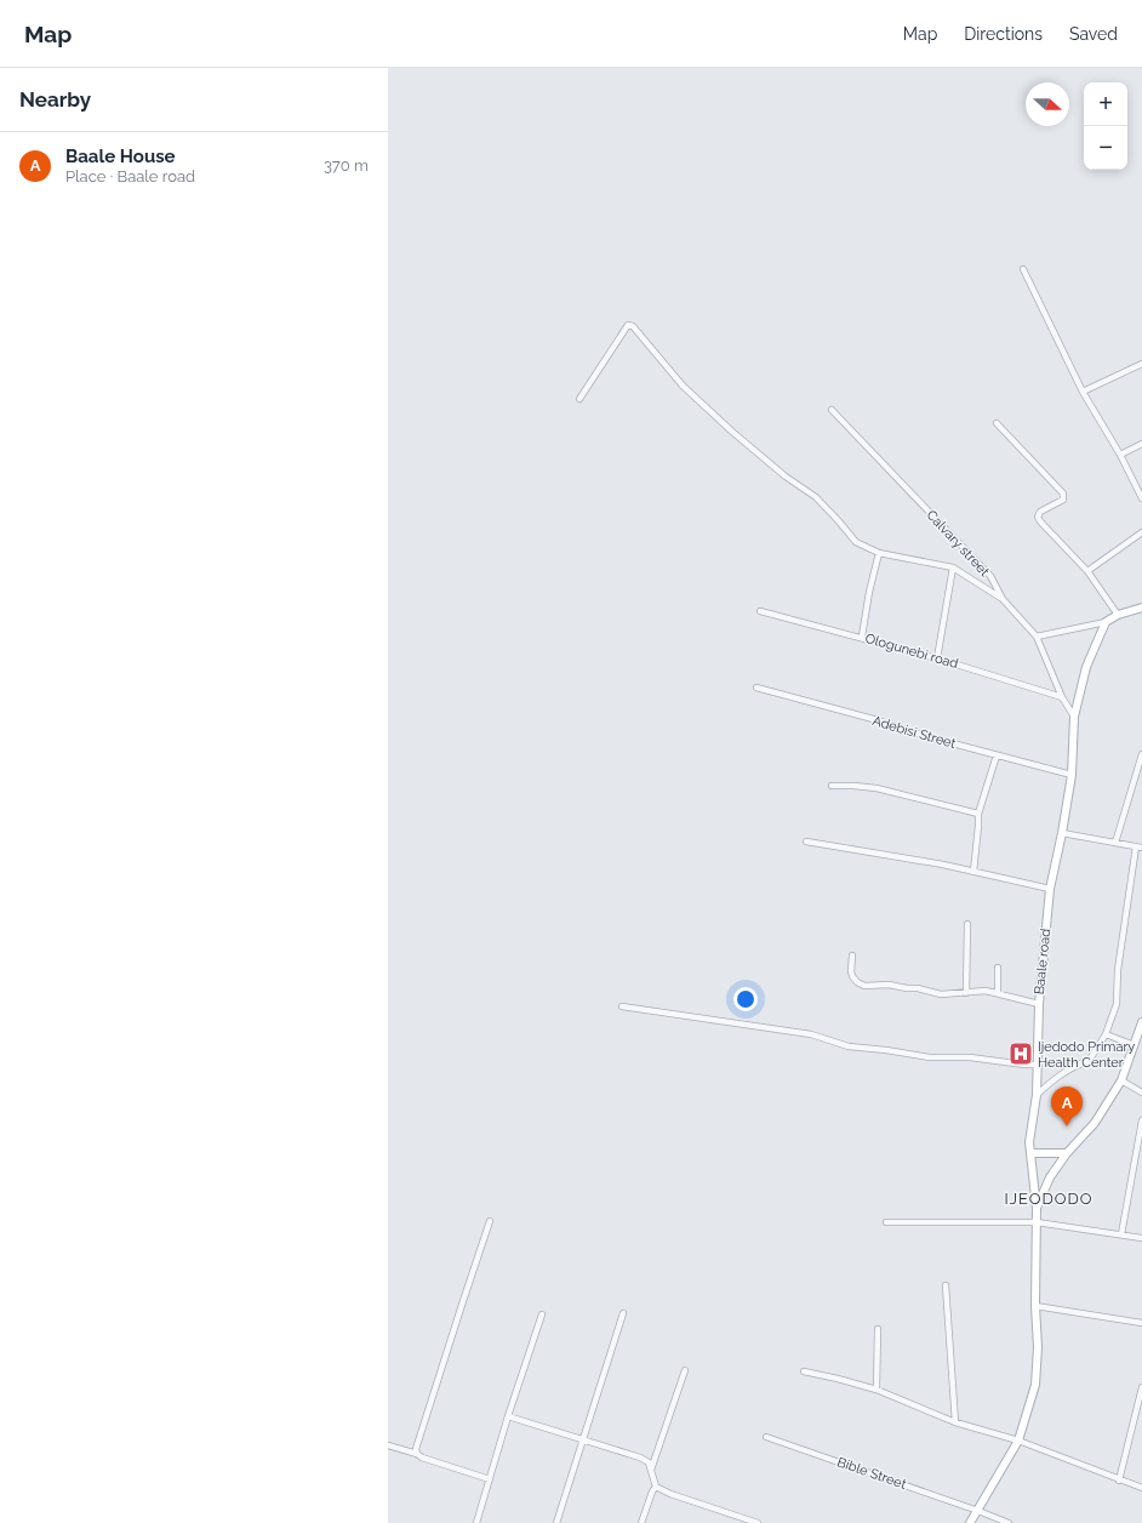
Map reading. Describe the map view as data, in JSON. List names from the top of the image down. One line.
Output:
{"streets":{"street":["Calvary street","Ologunebi road","Adebisi Street","Baale road","Bible Street"]},"crossings":[["Calvary street","Ologunebi road"],["Calvary street","Baale road"],["Adebisi Street","Baale road"],["Baale road","Bible Street"]],"districts":["IJEODODO"],"places":{"hospital":["Ijedodo Primary Health Center"]},"north":"right","page":{"header":"Map","nav":["Map","Directions","Saved"],"heading":"Nearby","map_buttons":["+","−"],"list":[{"mark":"A","name":"Baale House","note":"Place · Baale road","value":"370 m"}],"pins":"A"}}
